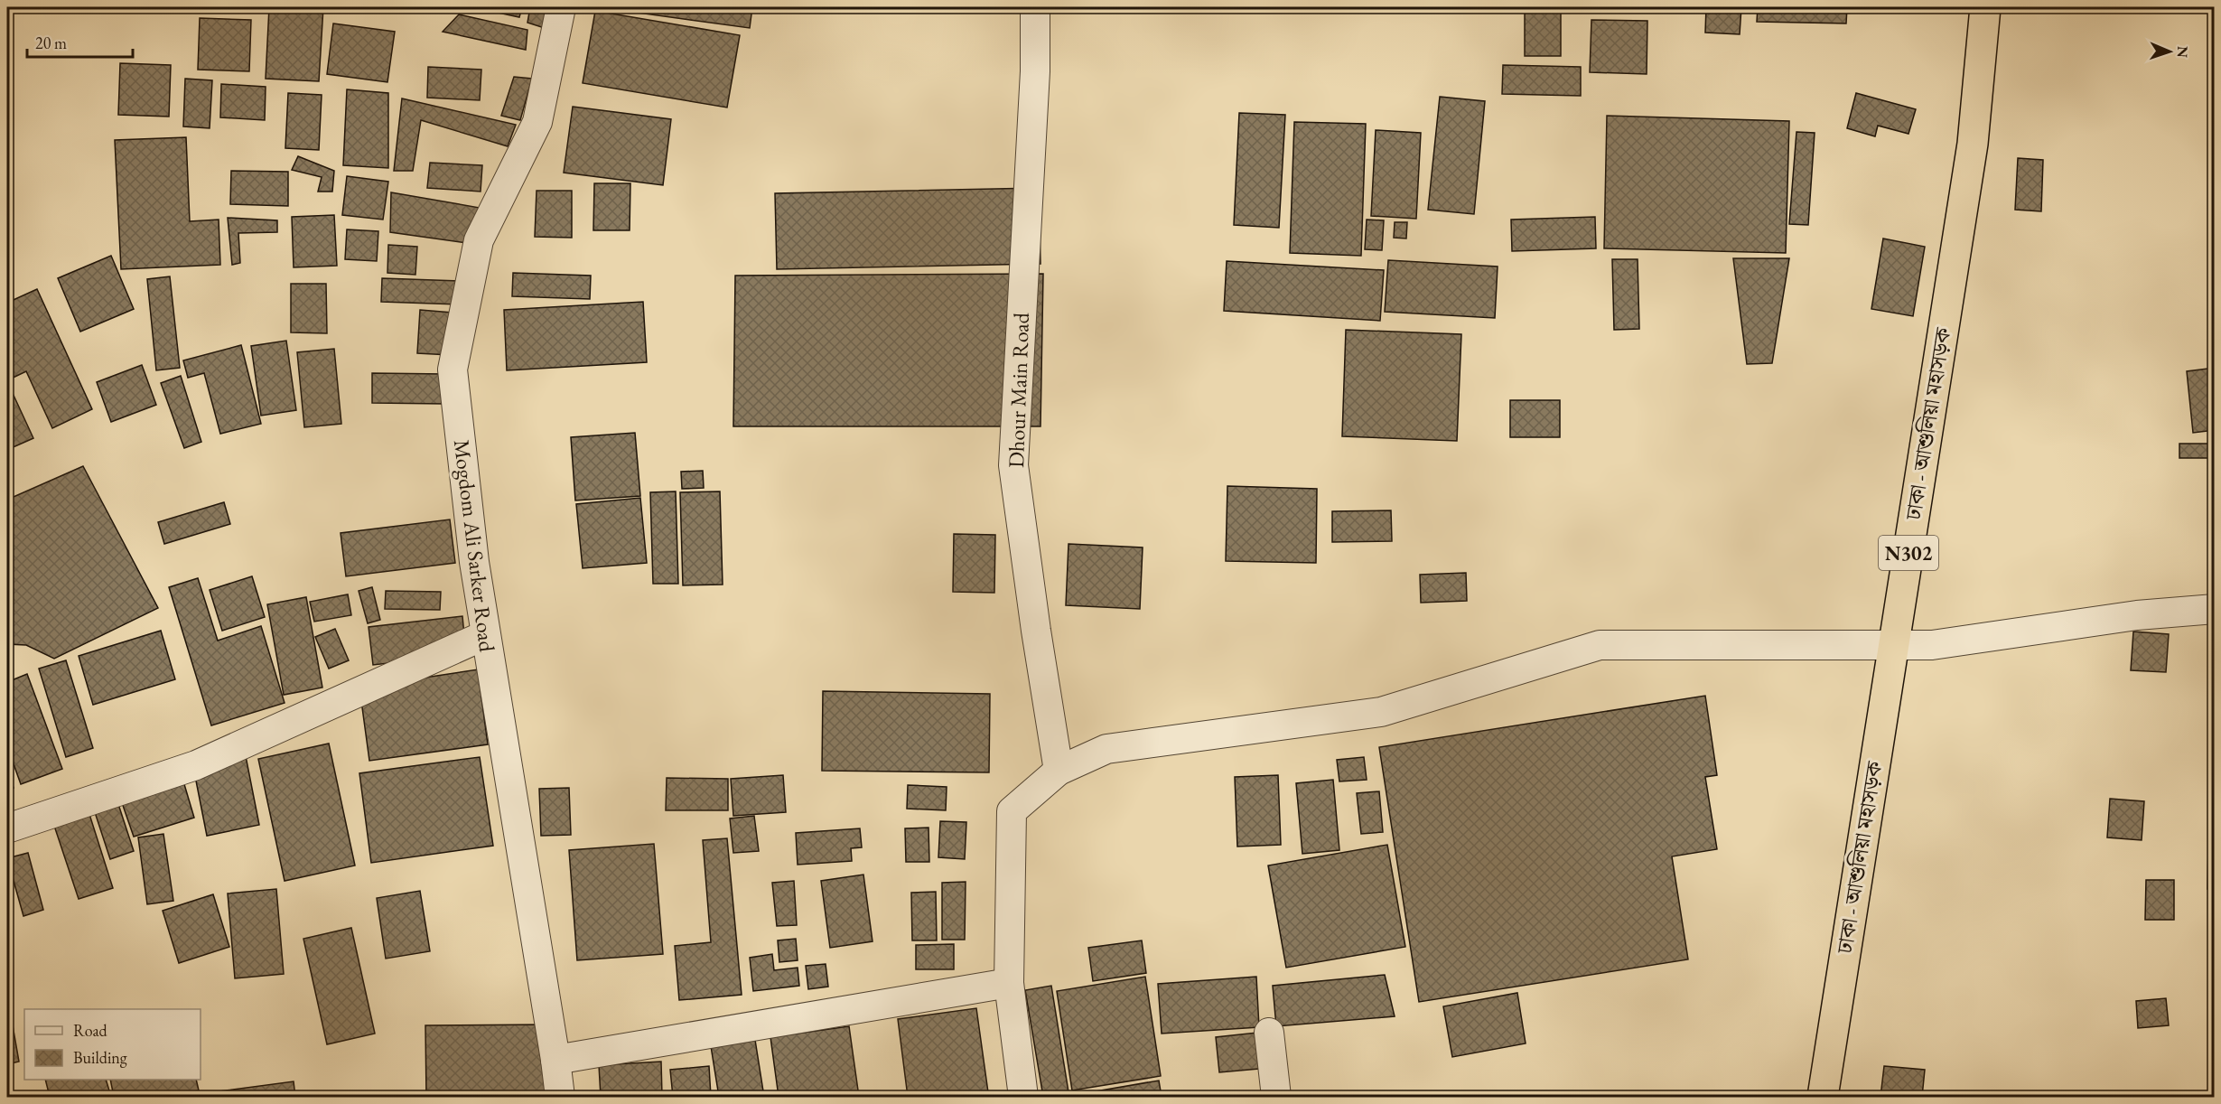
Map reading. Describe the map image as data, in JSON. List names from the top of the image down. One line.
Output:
{"streets":{"highway":["ঢাকা - আশুলিয়া মহাসড়ক","N302"],"street":["Dhour Main Road","Mogdom Ali Sarker Road"]},"legend":["Road","Building"],"scale_bar":"20 m","north":"right"}
